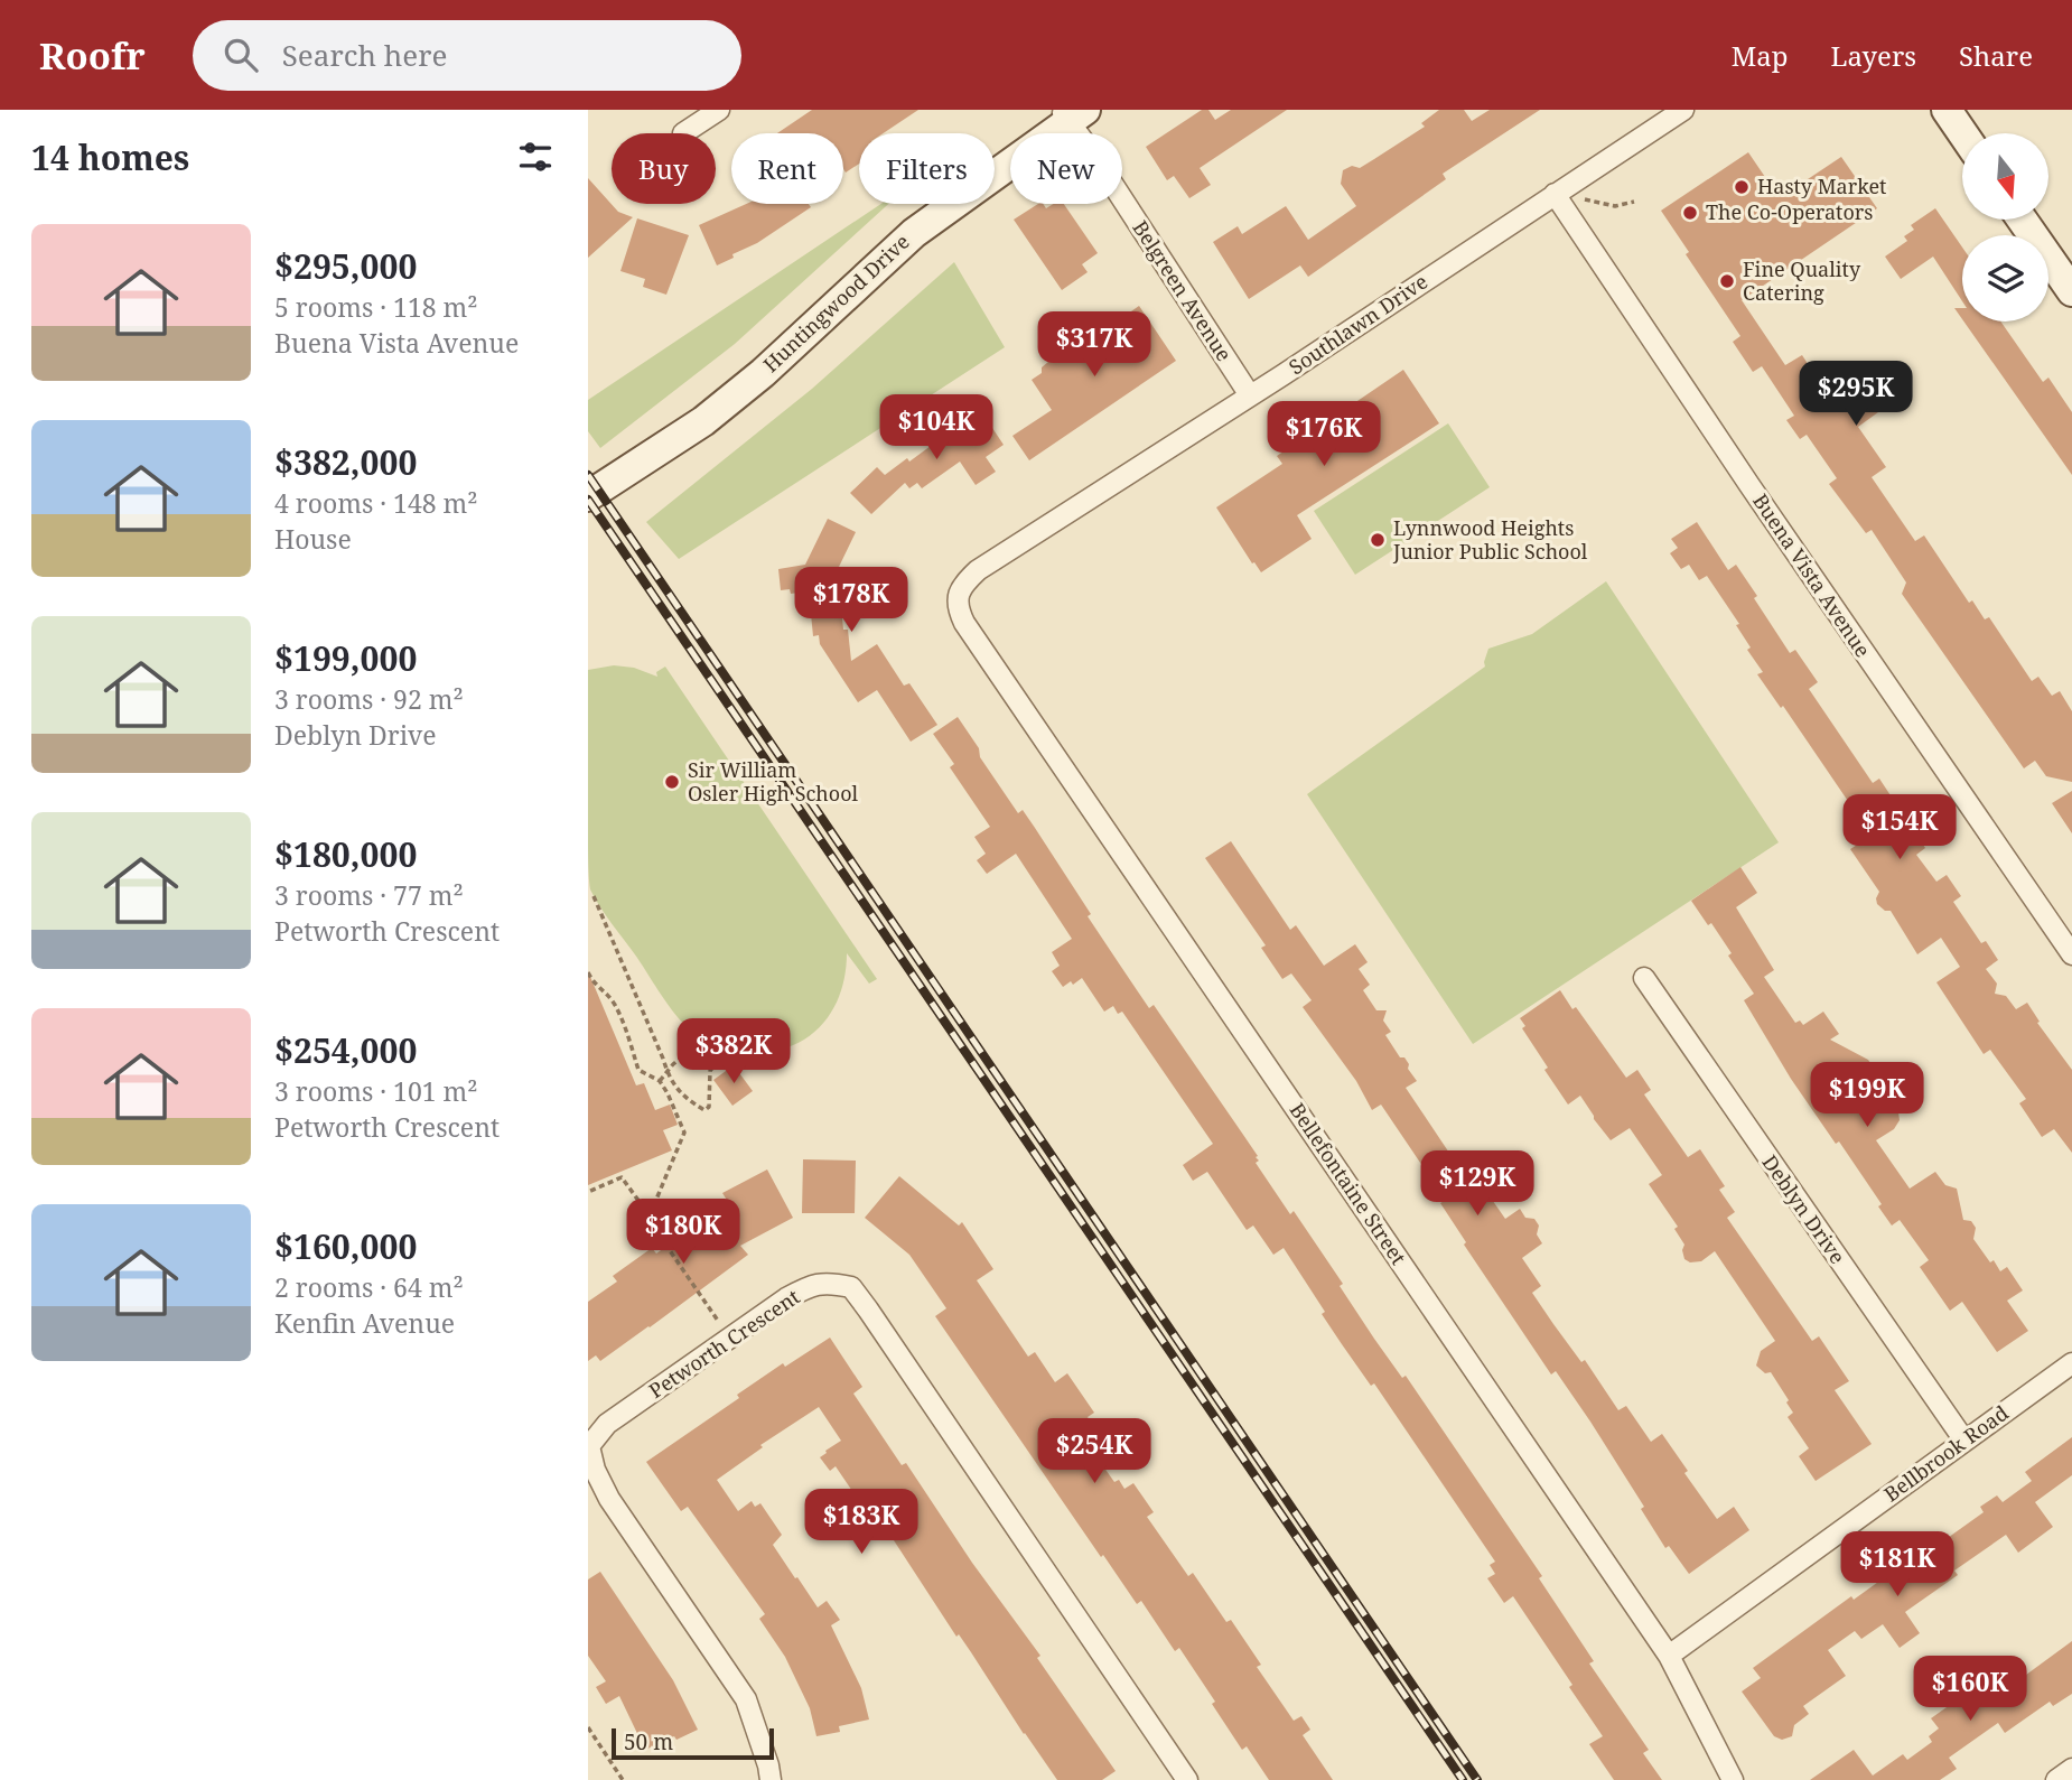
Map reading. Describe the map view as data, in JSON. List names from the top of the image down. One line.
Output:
{"streets":{"street":["Belgreen Avenue","Huntingwood Drive","Southlawn Drive","Buena Vista Avenue","Bellefontaine Street","Deblyn Drive","Petworth Crescent","Bellbrook Road"]},"crossings":[["Belgreen Avenue","Huntingwood Drive"],["Belgreen Avenue","Southlawn Drive"],["Southlawn Drive","Buena Vista Avenue"],["Southlawn Drive","Bellefontaine Street"],["Bellefontaine Street","Bellbrook Road"],["Deblyn Drive","Bellbrook Road"]],"places":["Hasty Market","The Co-Operators","Fine Quality Catering","Lynnwood Heights Junior Public School","Sir William Osler High School"],"scale_bar":"50 m","north":"bottom","page":{"header":"Roofr","search":"Search here","nav":["Map","Layers","Share"],"heading":"14 homes","chip":["Buy","Rent","Filters","New"],"list":[{"name":"$295,000","note":"5 rooms · 118 m² · Buena Vista Avenue"},{"name":"$382,000","note":"4 rooms · 148 m² · House"},{"name":"$199,000","note":"3 rooms · 92 m² · Deblyn Drive"},{"name":"$180,000","note":"3 rooms · 77 m² · Petworth Crescent"},{"name":"$254,000","note":"3 rooms · 101 m² · Petworth Crescent"},{"name":"$160,000","note":"2 rooms · 64 m² · Kenfin Avenue"}],"price":["$317K","$295K","$104K","$176K","$178K","$154K","$382K","$199K","$129K","$180K","$254K","$183K","$181K","$160K"],"scale":"50 m"}}
